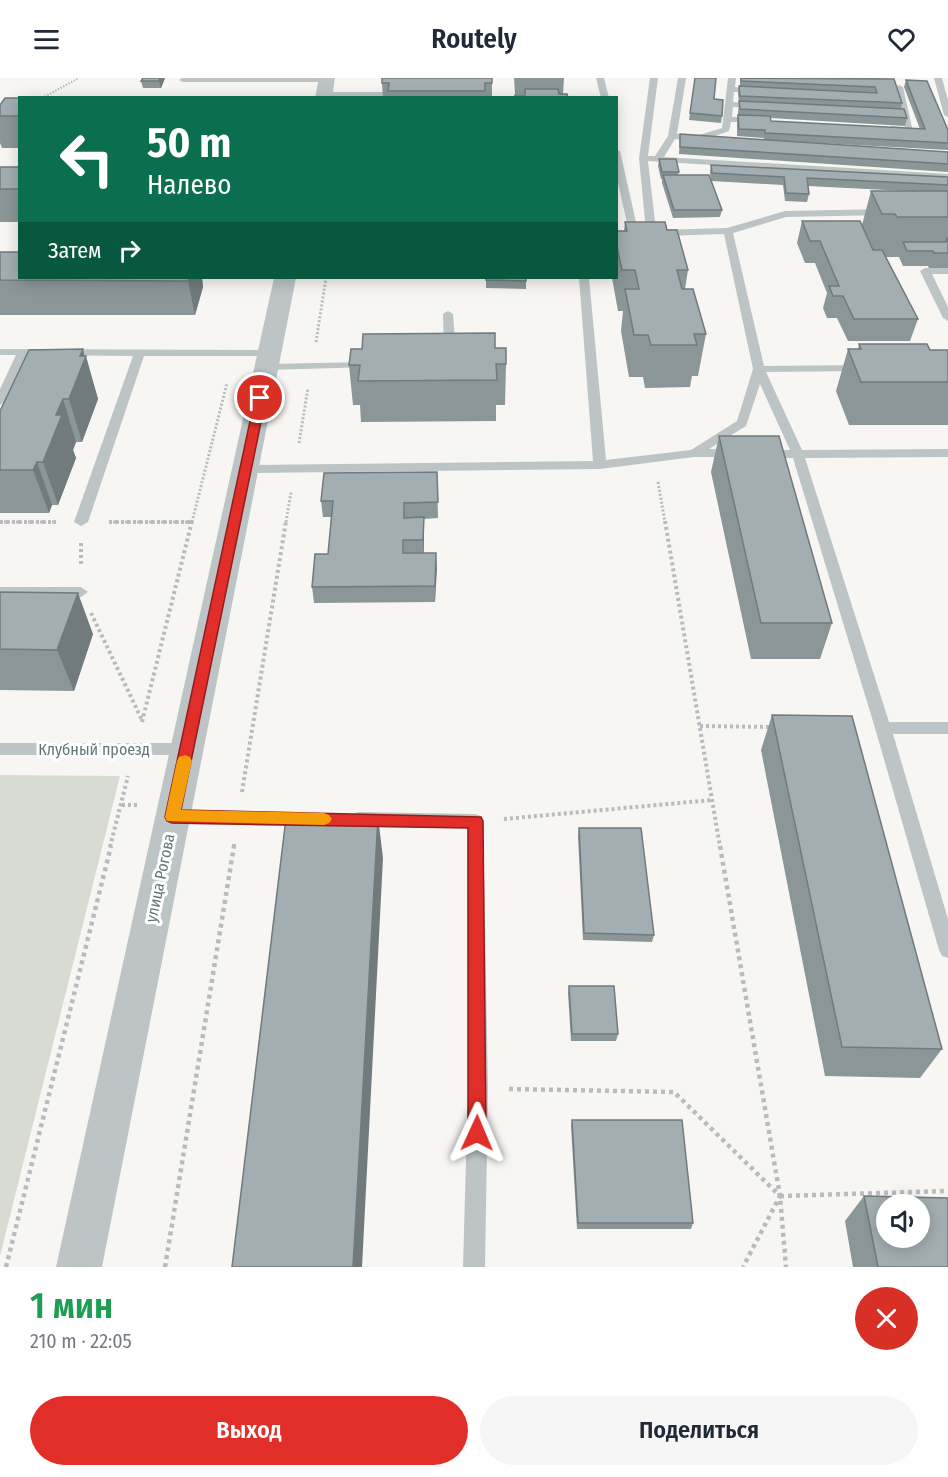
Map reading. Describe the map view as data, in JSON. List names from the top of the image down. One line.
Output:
{"streets":{"street":["улица Рогова"],"lane":["Клубный проезд"]},"crossings":[["Клубный проезд","улица Рогова"]],"page":{"header":"Routely","turn":["50 m","Налево"],"then":"Затем","heading":["1 мин","210 m · 22:05"],"buttons":["Выход","Поделиться"]}}
